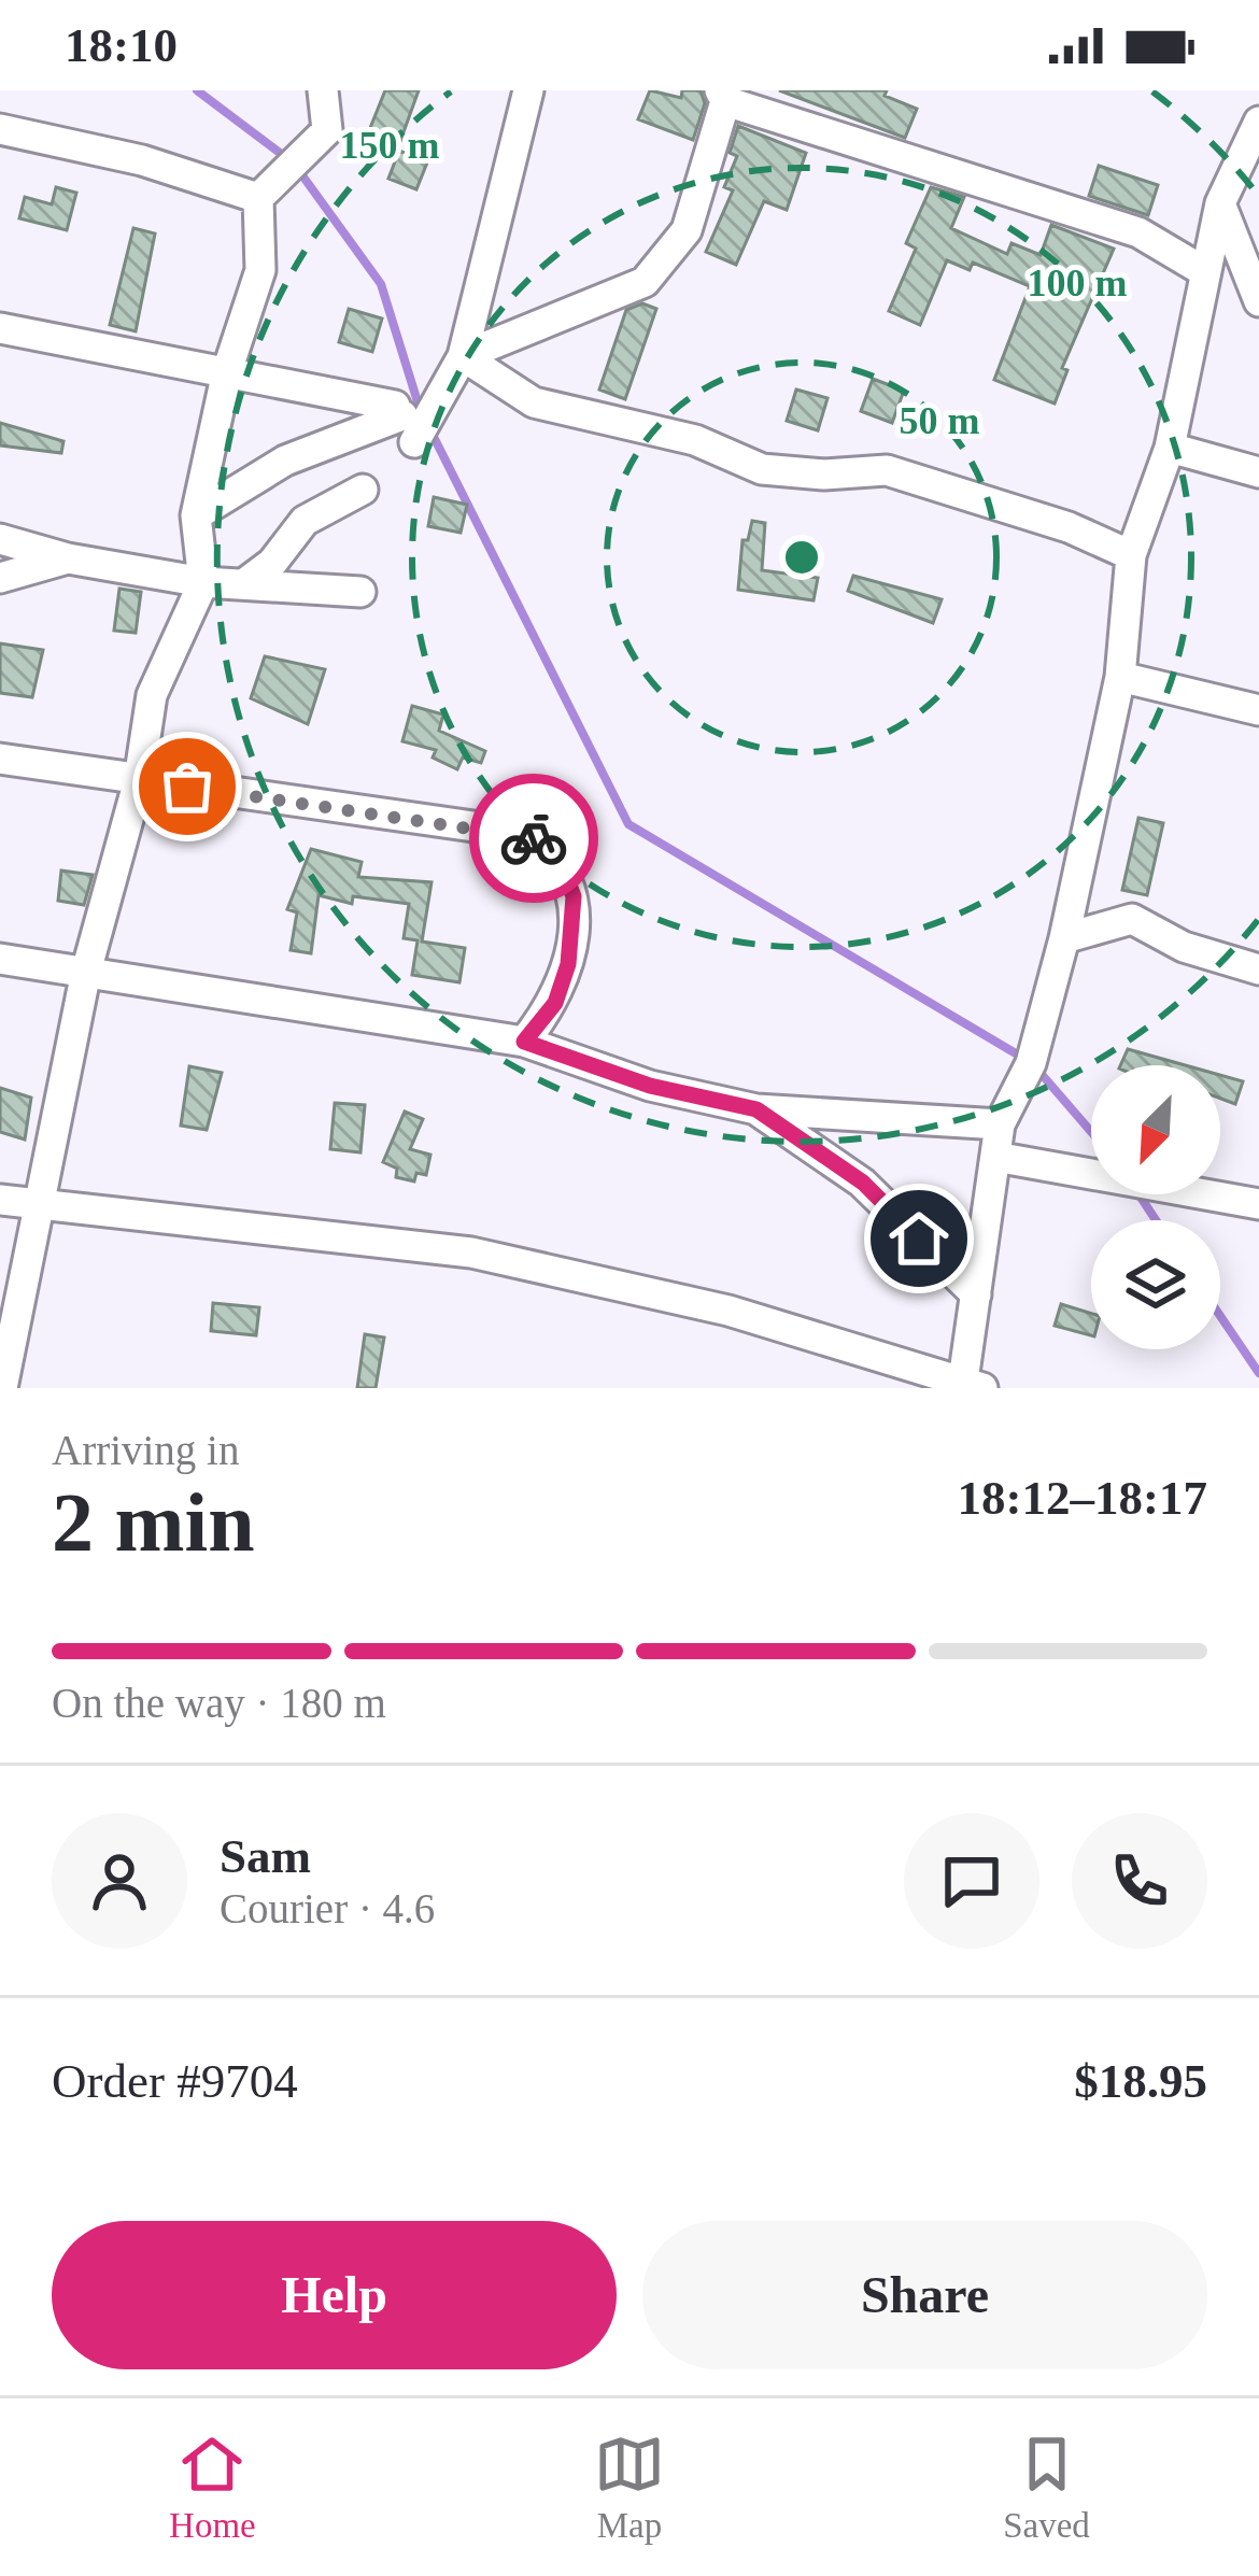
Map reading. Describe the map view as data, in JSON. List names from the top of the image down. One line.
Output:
{"north":"bottom left","page":{"status":"18:10","heading":["2 min","Arriving in","18:12–18:17"],"panel":["Sam","Courier · 4.6","Order #9704","$18.95"],"bar":"On the way · 180 m","buttons":["Help","Share"],"tabs":["Home","Map","Saved"]},"rings":["150 m","100 m","50 m"]}
